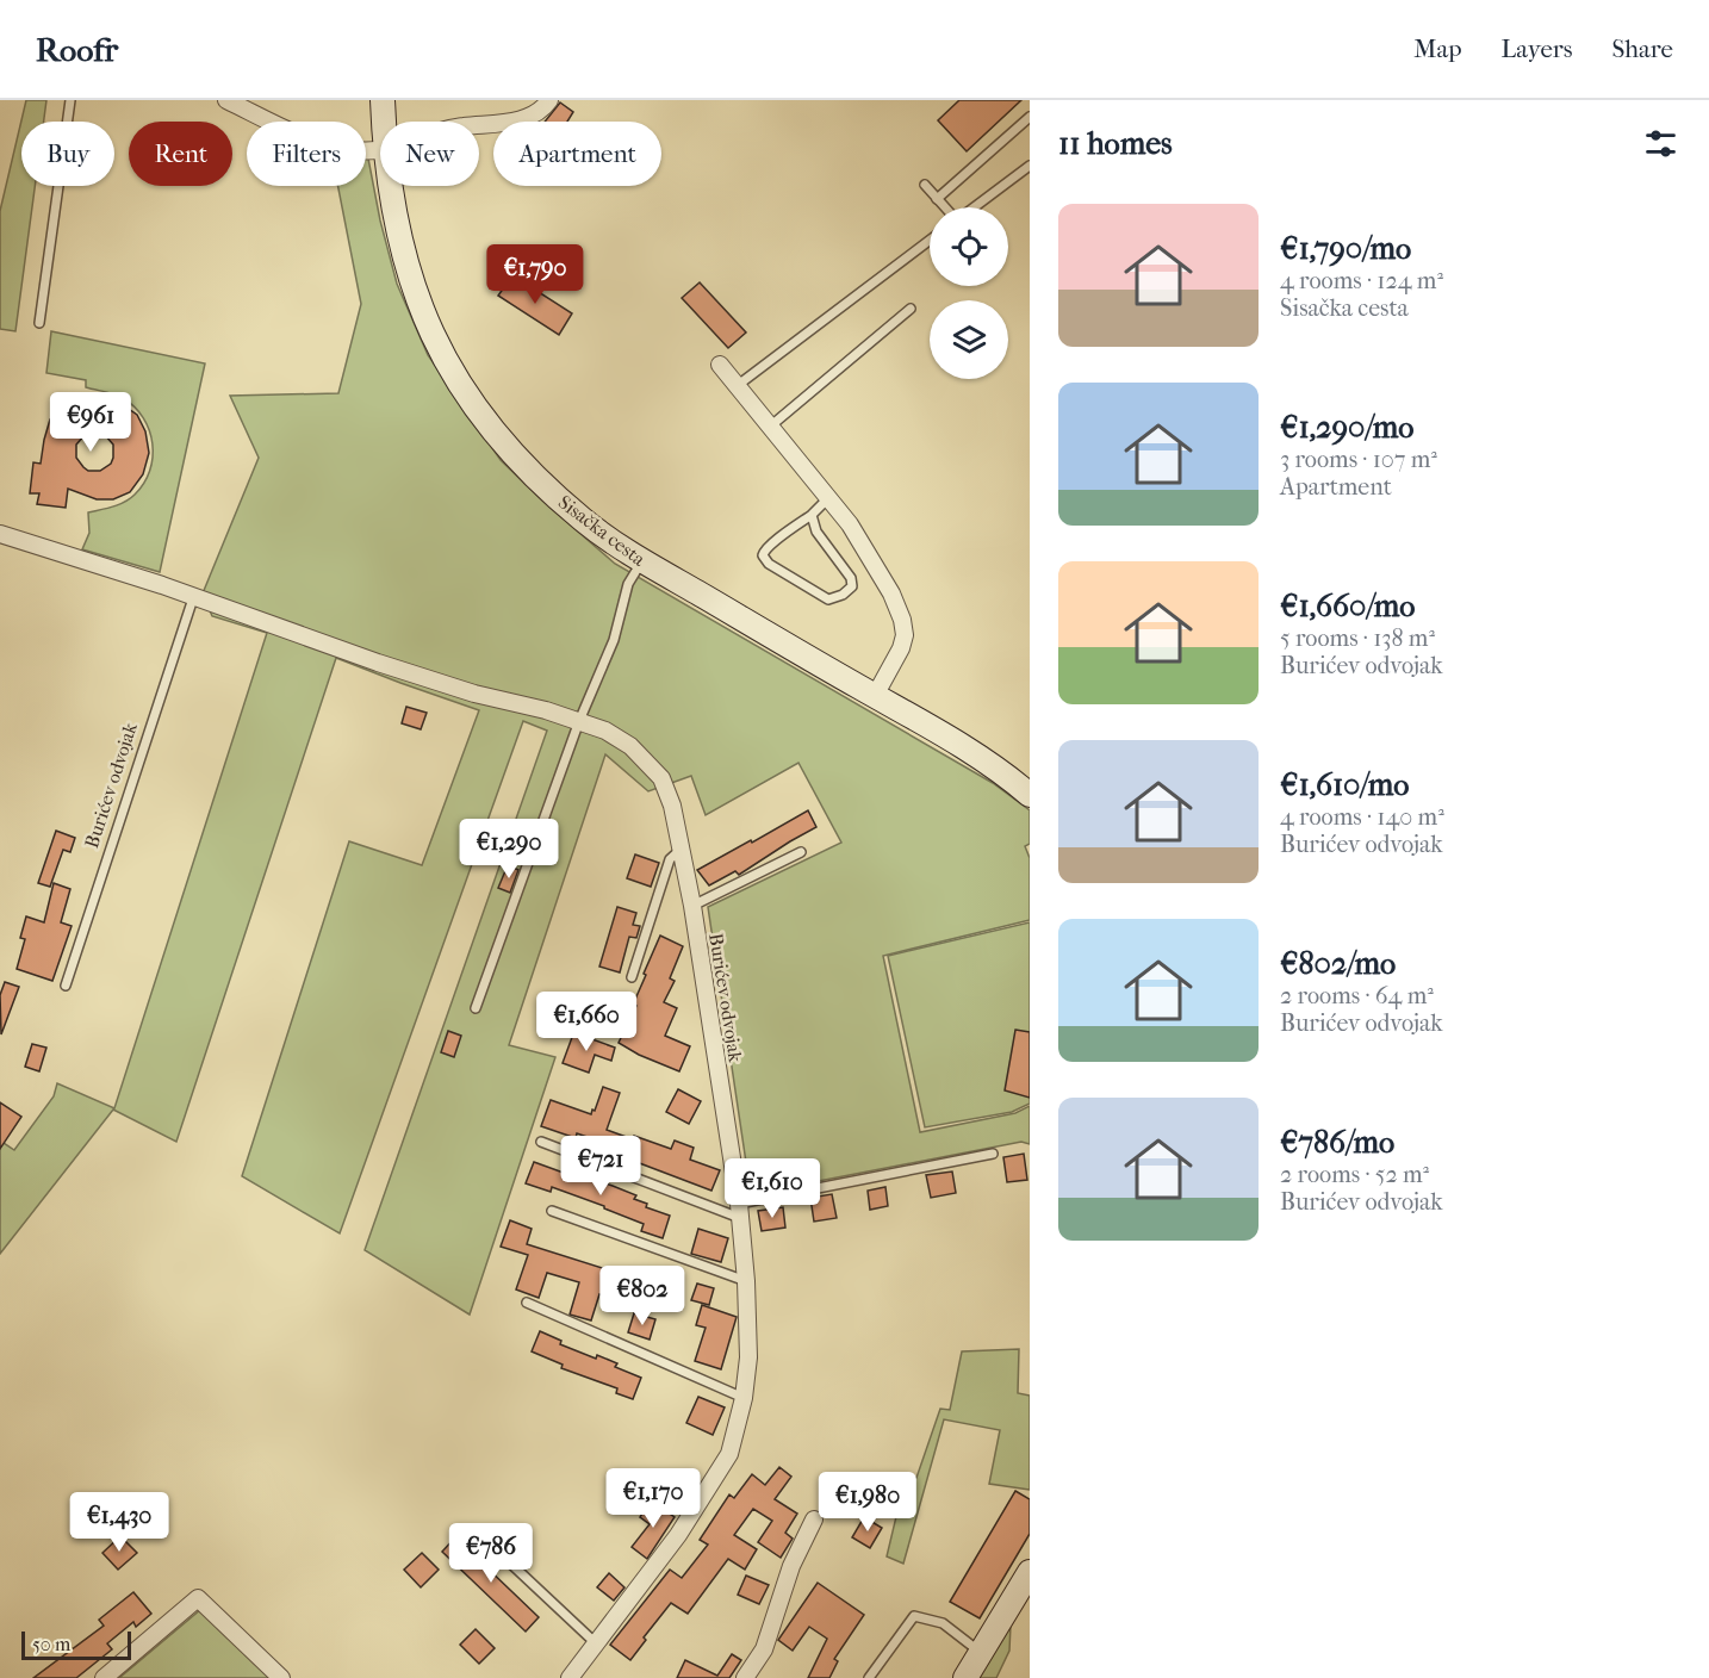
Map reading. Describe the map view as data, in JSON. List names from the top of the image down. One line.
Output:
{"streets":{"main road":["Sisačka cesta"],"street":["Burićev odvojak"]},"scale_bar":"50 m","page":{"header":"Roofr","nav":["Map","Layers","Share"],"heading":"11 homes","chip":["Buy","Rent","Filters","New","Apartment"],"list":[{"name":"€1,790/mo","note":"4 rooms · 124 m² · Sisačka cesta"},{"name":"€1,290/mo","note":"3 rooms · 107 m² · Apartment"},{"name":"€1,660/mo","note":"5 rooms · 138 m² · Burićev odvojak"},{"name":"€1,610/mo","note":"4 rooms · 140 m² · Burićev odvojak"},{"name":"€802/mo","note":"2 rooms · 64 m² · Burićev odvojak"},{"name":"€786/mo","note":"2 rooms · 52 m² · Burićev odvojak"}],"price":["€1,790","€961","€1,290","€1,660","€721","€1,610","€802","€1,170","€1,980","€1,430","€786"],"scale":"50 m"}}
